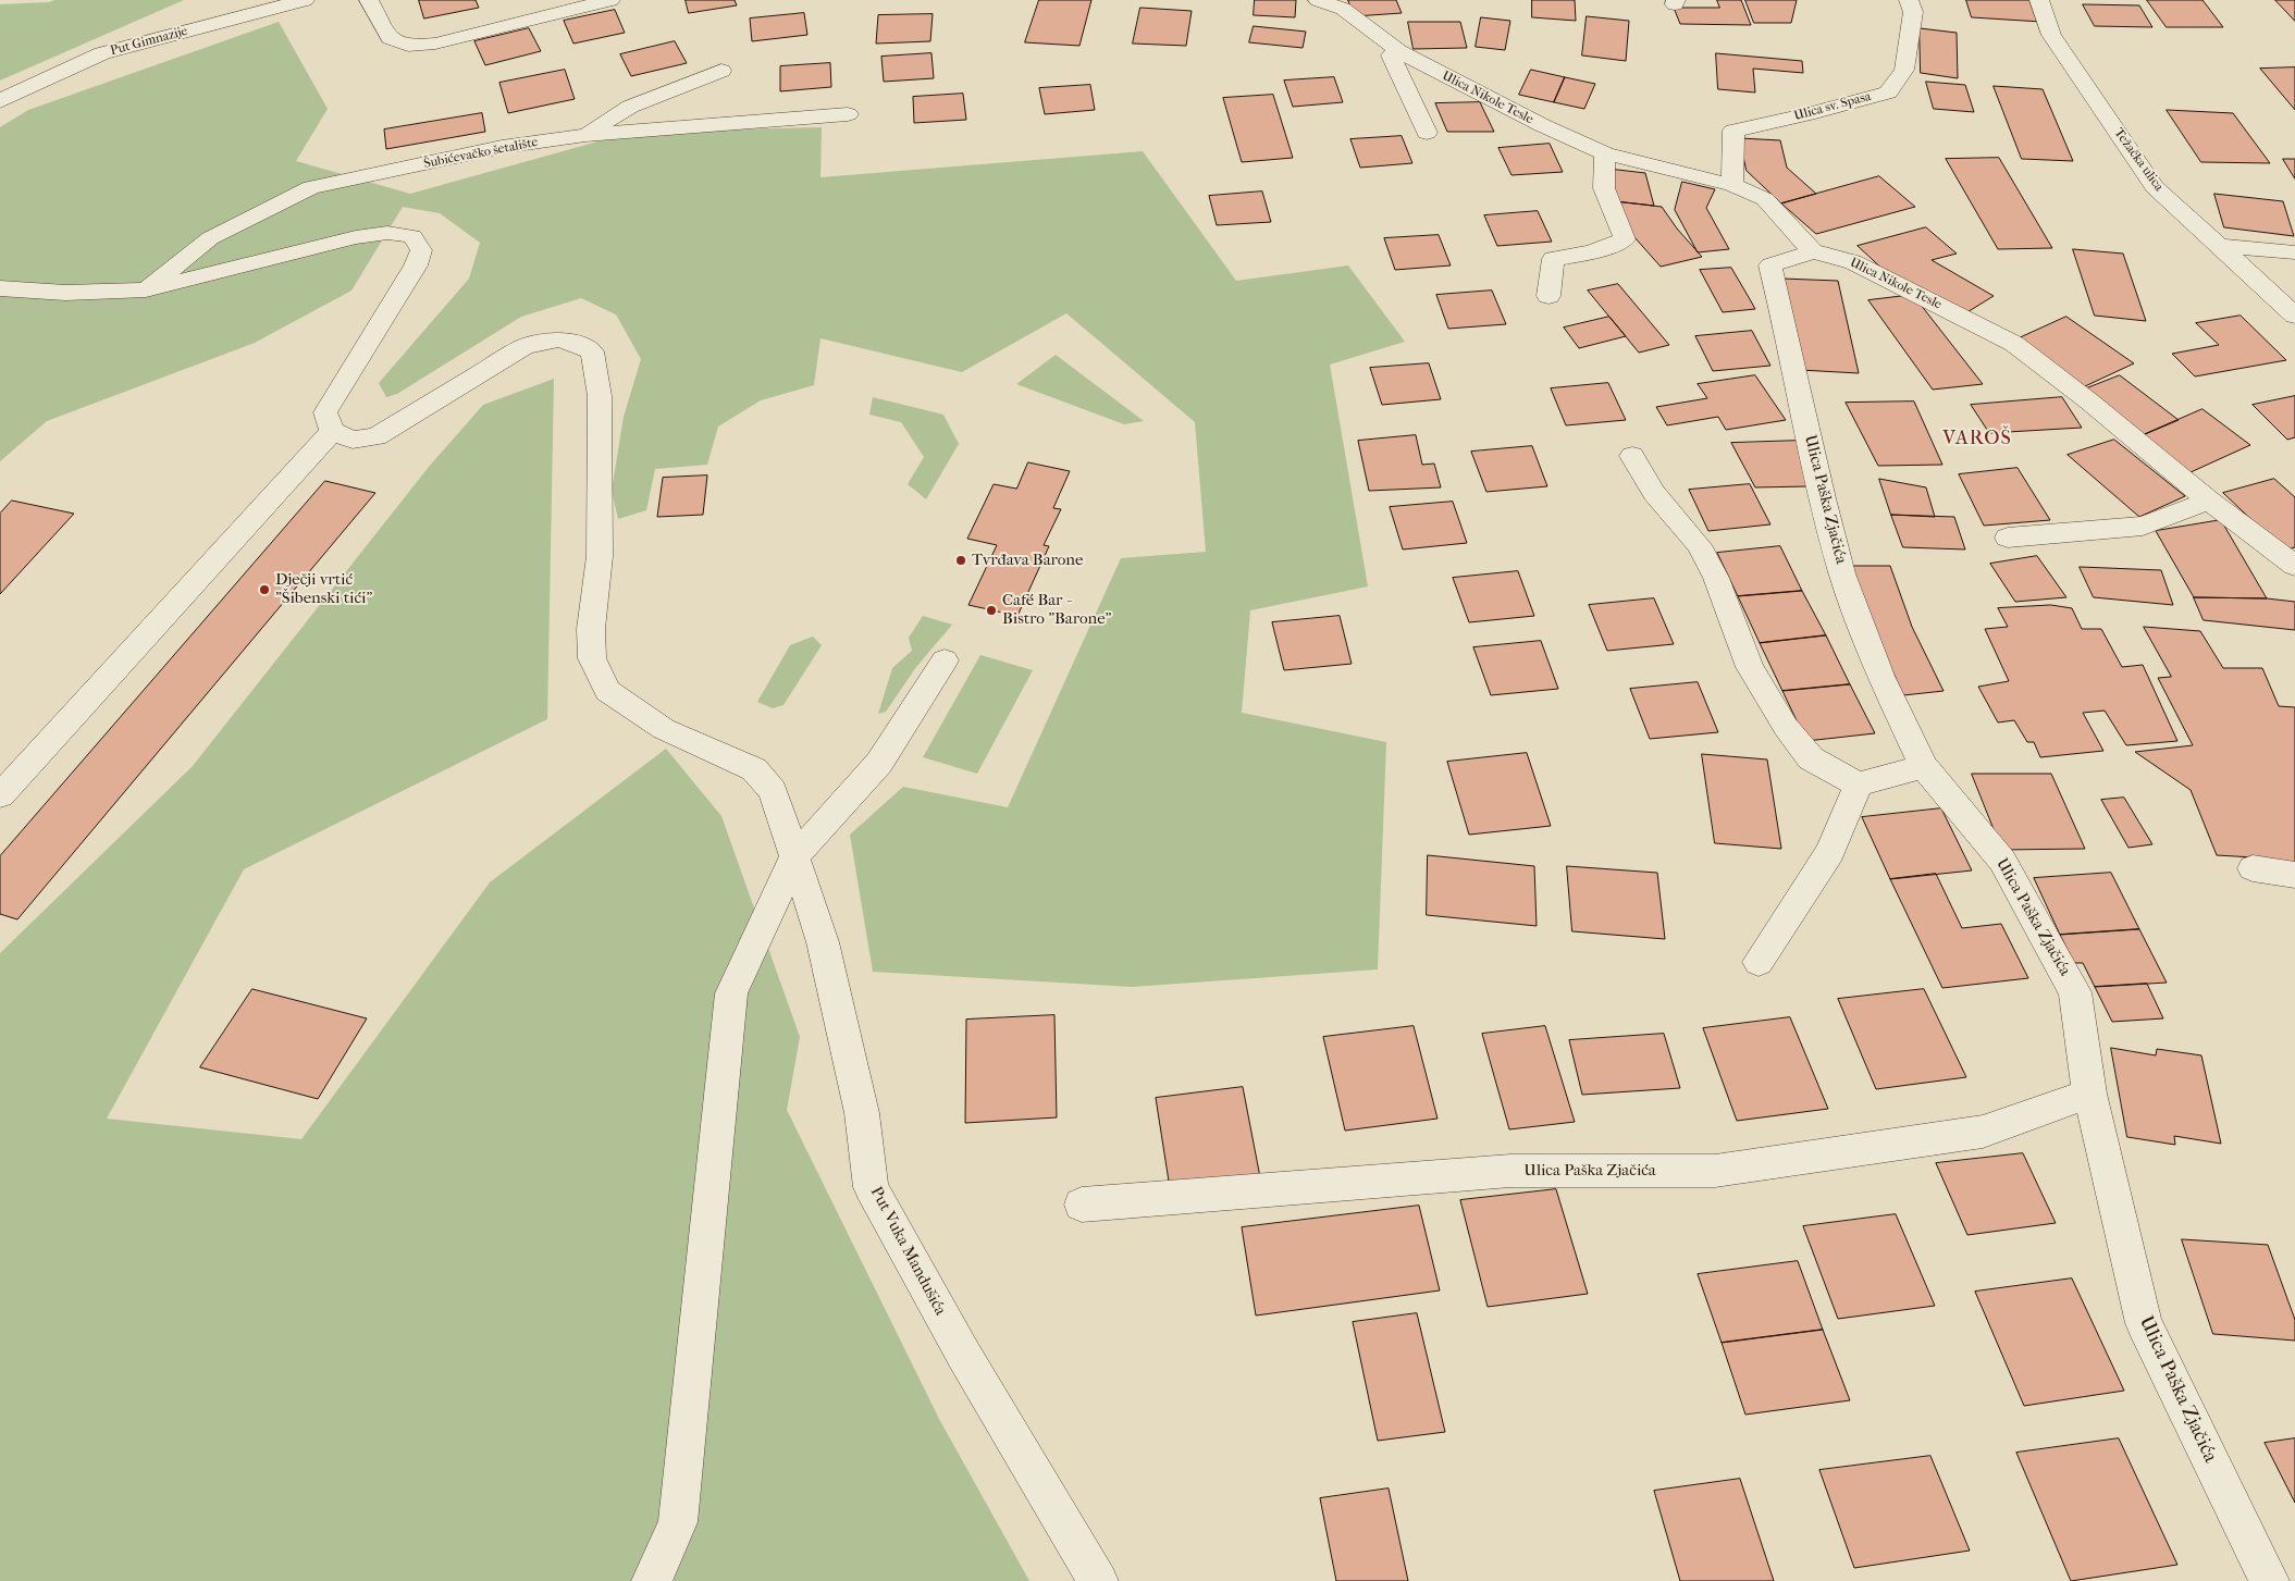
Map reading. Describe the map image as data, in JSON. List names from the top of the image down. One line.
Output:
{"streets":{"street":["Put Gimnazije","Ulica Nikole Tesle","Ulica sv. Spasa","Šubićevačko šetalište","Težačka ulica","Ulica Paška Zjačića","Put Vuka Mandušića"]},"crossings":[["Ulica Nikole Tesle","Ulica sv. Spasa"],["Ulica Nikole Tesle","Ulica Paška Zjačića"]],"districts":["VAROŠ"],"places":["Tvrđava Barone","Dječji vrtić \"Šibenski tići\"","Café Bar - Bistro \"Barone\""]}
